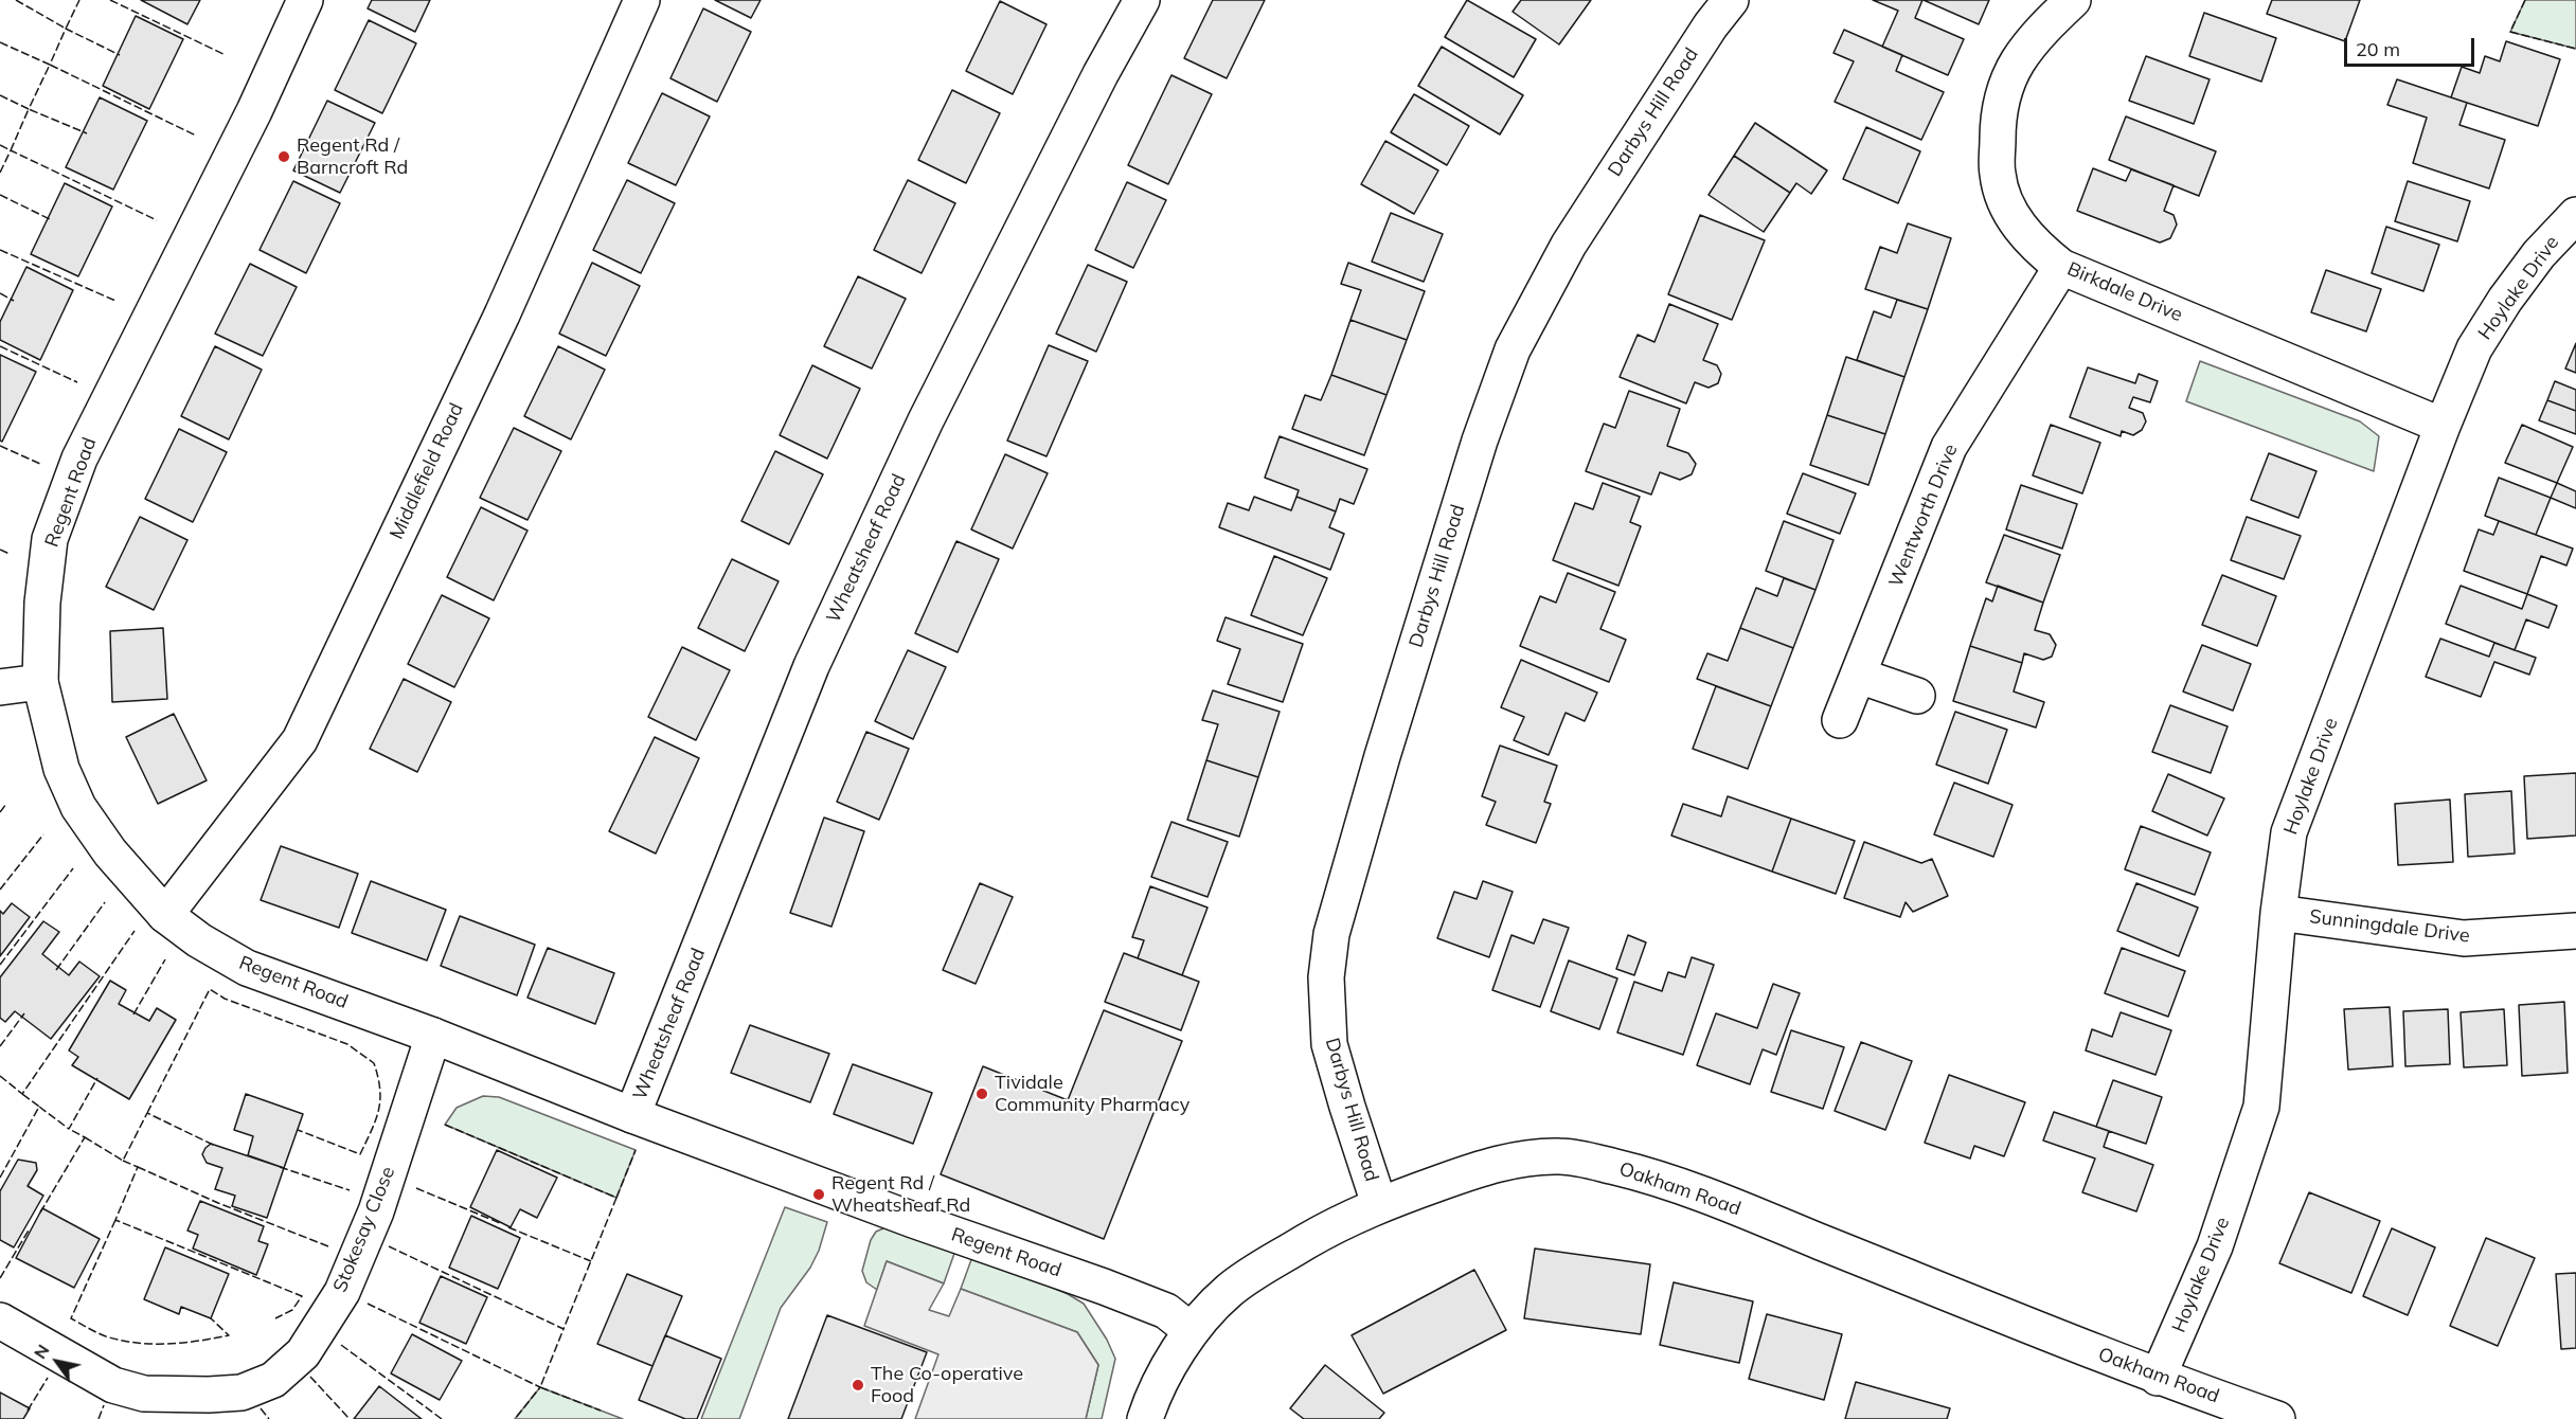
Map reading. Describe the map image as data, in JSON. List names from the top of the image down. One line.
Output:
{"streets":{"street":["Darbys Hill Road","Hoylake Drive","Birkdale Drive","Middlefield Road","Regent Road","Wentworth Drive","Wheatsheaf Road","Sunningdale Drive","Oakham Road","Stokesay Close"]},"crossings":[["Darbys Hill Road","Oakham Road"],["Hoylake Drive","Birkdale Drive"],["Hoylake Drive","Sunningdale Drive"],["Hoylake Drive","Oakham Road"],["Birkdale Drive","Wentworth Drive"],["Middlefield Road","Regent Road"],["Regent Road","Wheatsheaf Road"],["Regent Road","Oakham Road"],["Regent Road","Stokesay Close"]],"places":["Regent Rd / Barncroft Rd","Tividale Community Pharmacy","Regent Rd / Wheatsheaf Rd","The Co-operative Food"],"scale_bar":"20 m","north":"top left"}
